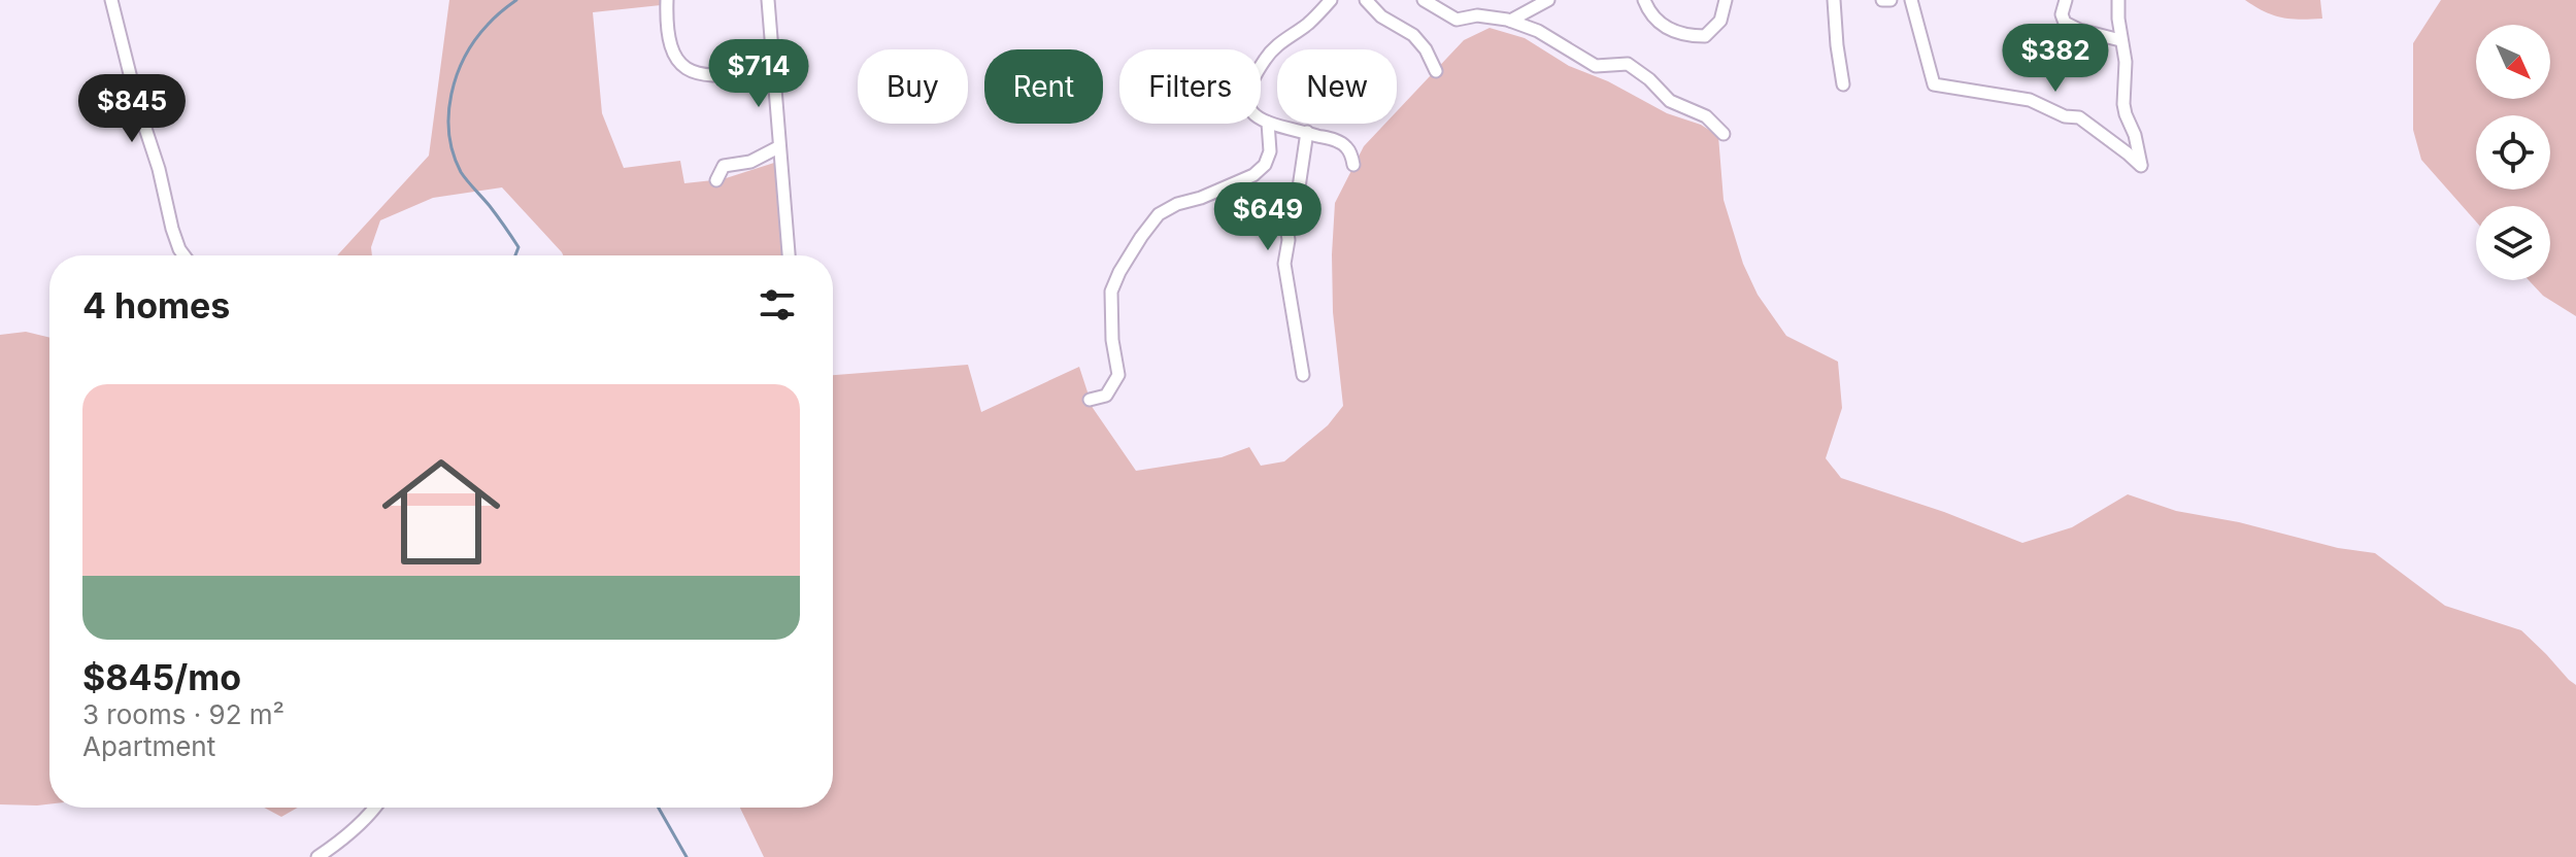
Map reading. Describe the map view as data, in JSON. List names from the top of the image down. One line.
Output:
{"north":"bottom right","page":{"price":["$382","$714","$845","$649"],"chip":["Buy","Rent","Filters","New"],"heading":"4 homes","list":[{"name":"$845/mo","note":"3 rooms · 92 m² · Apartment"}]}}
